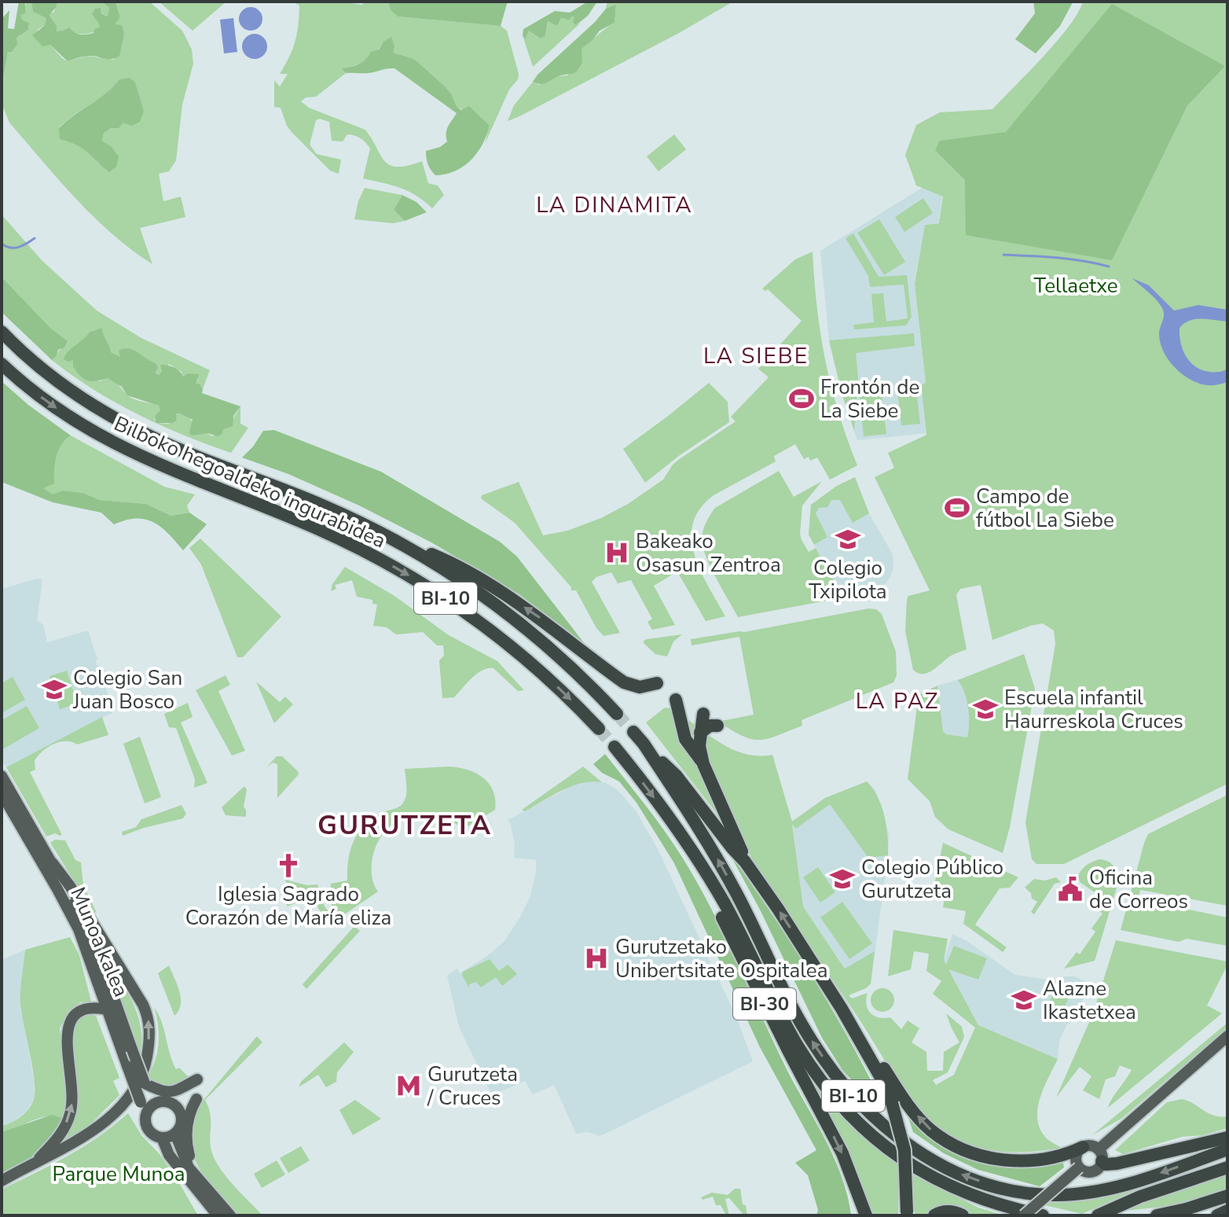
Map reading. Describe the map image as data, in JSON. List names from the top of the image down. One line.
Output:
{"streets":{"highway":["Bilboko hegoaldeko ingurabidea","BI-10","BI-30"],"main road":["Munoa kalea"]},"crossings":[["BI-10","BI-30"]],"districts":["LA DINAMITA","LA SIEBE","LA PAZ","GURUTZETA"],"parks":["Tellaetxe","Parque Munoa"],"places":{"sports":["Frontón de La Siebe","Campo de fútbol La Siebe"],"school or university":["Colegio Txipilota","Colegio San Juan Bosco","Escuela infantil Haurreskola Cruces","Colegio Público Gurutzeta","Alazne Ikastetxea"],"hospital":["Bakeako Osasun Zentroa","Gurutzetako Unibertsitate Ospitalea"],"church":["Iglesia Sagrado Corazón de María eliza"],"public building":["Oficina de Correos"],"metro station":["Gurutzeta / Cruces"]}}
